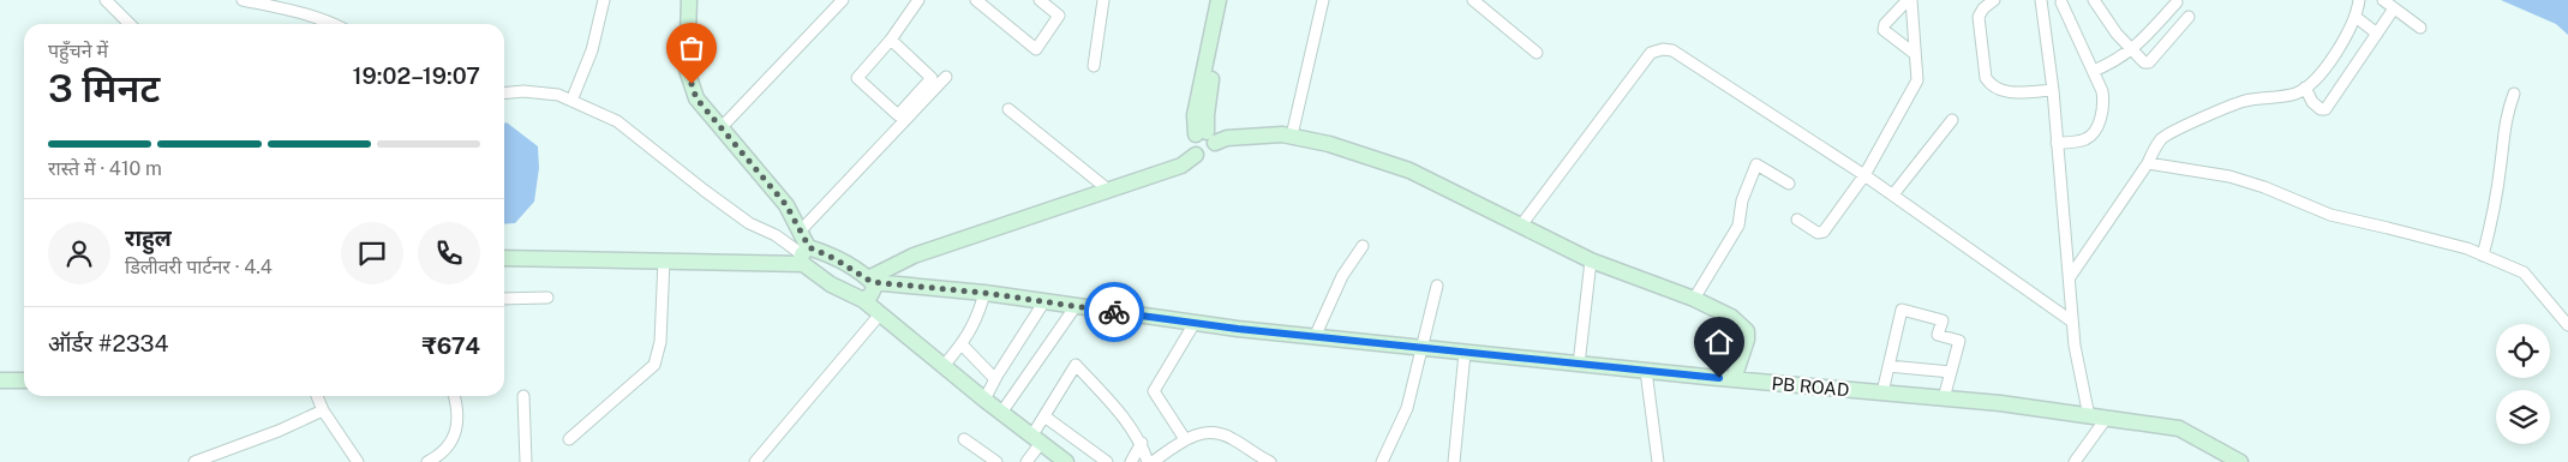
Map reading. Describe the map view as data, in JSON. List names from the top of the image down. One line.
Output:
{"streets":{"street":["PB ROAD"]},"page":{"heading":["3 मिनट","पहुँचने में","19:02–19:07"],"panel":["राहुल","डिलीवरी पार्टनर · 4.4","ऑर्डर #2334","₹674"],"bar":"रास्ते में · 410 m"}}
